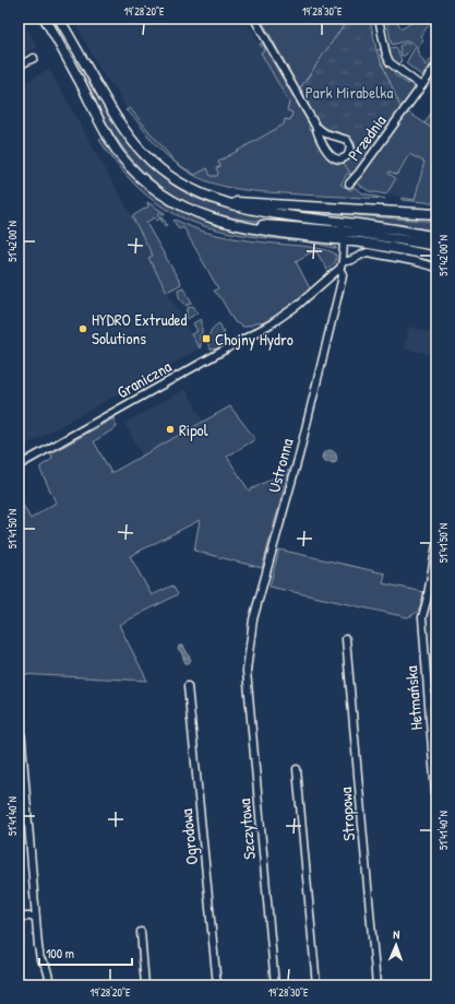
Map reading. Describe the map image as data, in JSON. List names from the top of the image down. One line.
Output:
{"streets":{"street":["Przednia","Graniczna","Ustronna","Hetmańska","Stropowa","Szczytowa","Ogrodowa"]},"crossings":[["Graniczna","Ustronna"],["Ustronna","Szczytowa"]],"parks":["Park Mirabelka"],"places":{"other":["HYDRO Extruded Solutions","Ripol"],"transit":["Chojny Hydro"]},"scale_bar":"100 m","north":"top","coordinates":["19°28'20\"E","19°28'30\"E","51°42'00\"N","51°41'50\"N","51°41'40\"N"]}
